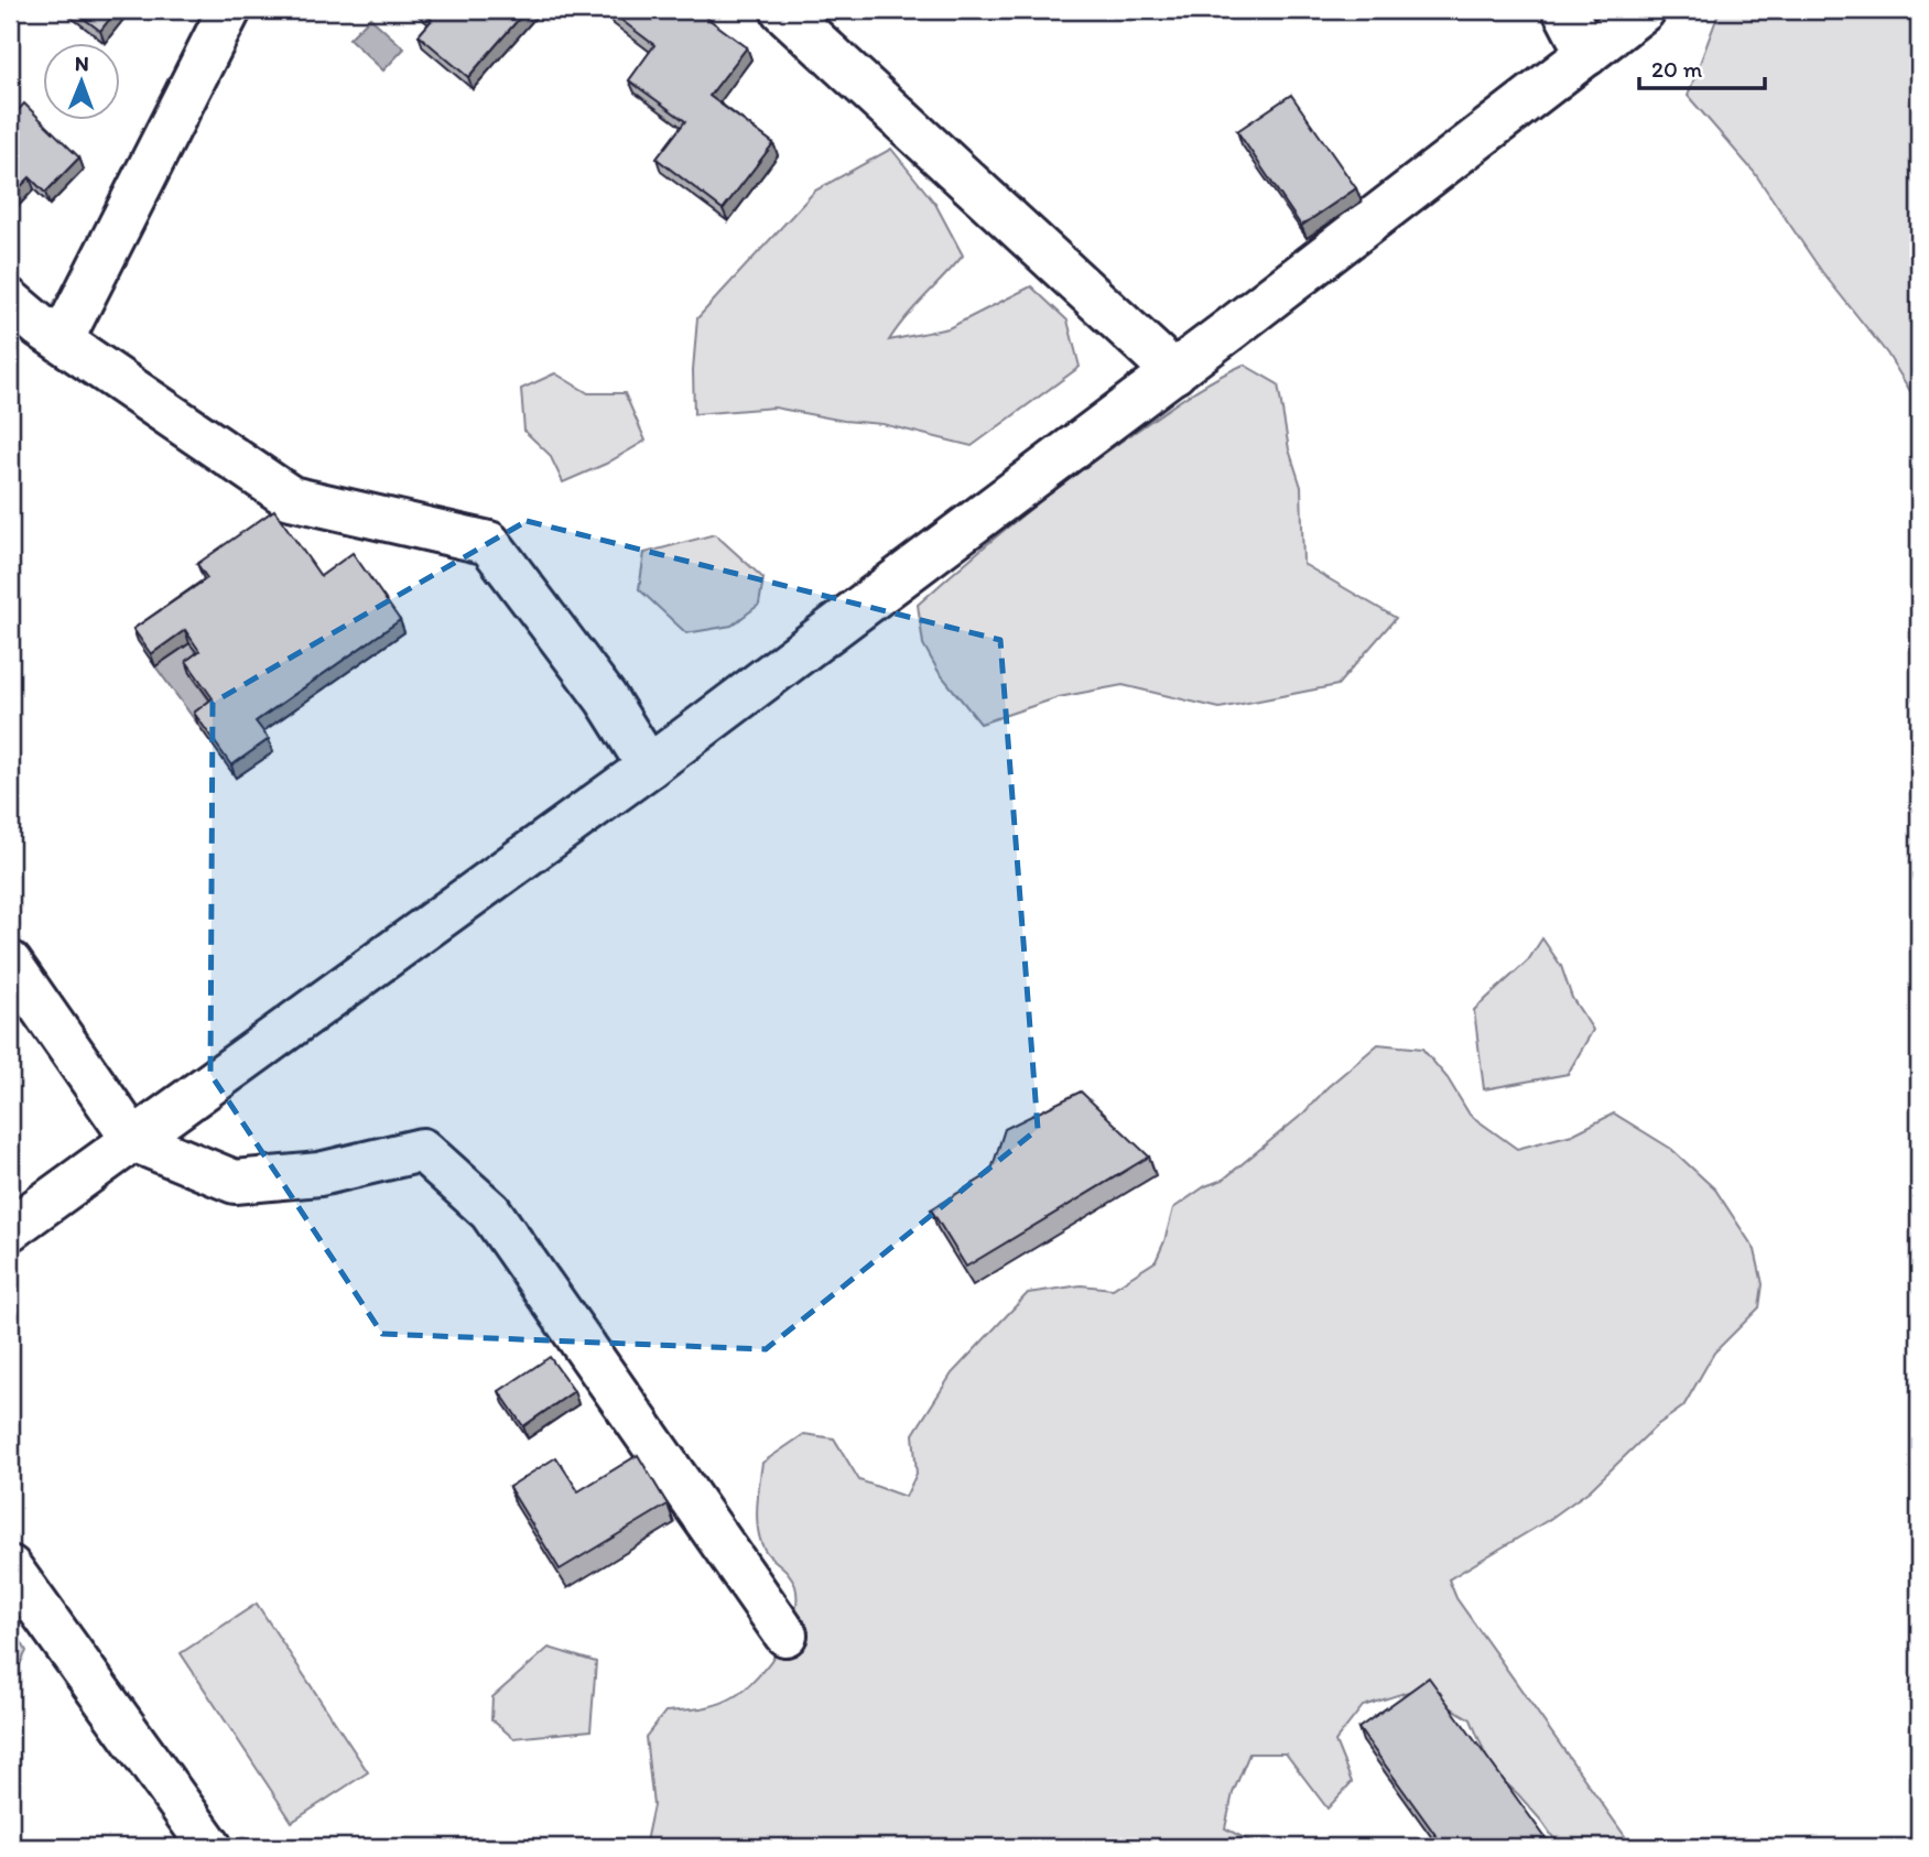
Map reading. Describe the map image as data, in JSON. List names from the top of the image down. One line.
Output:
{"scale_bar":"20 m","north":"top"}
